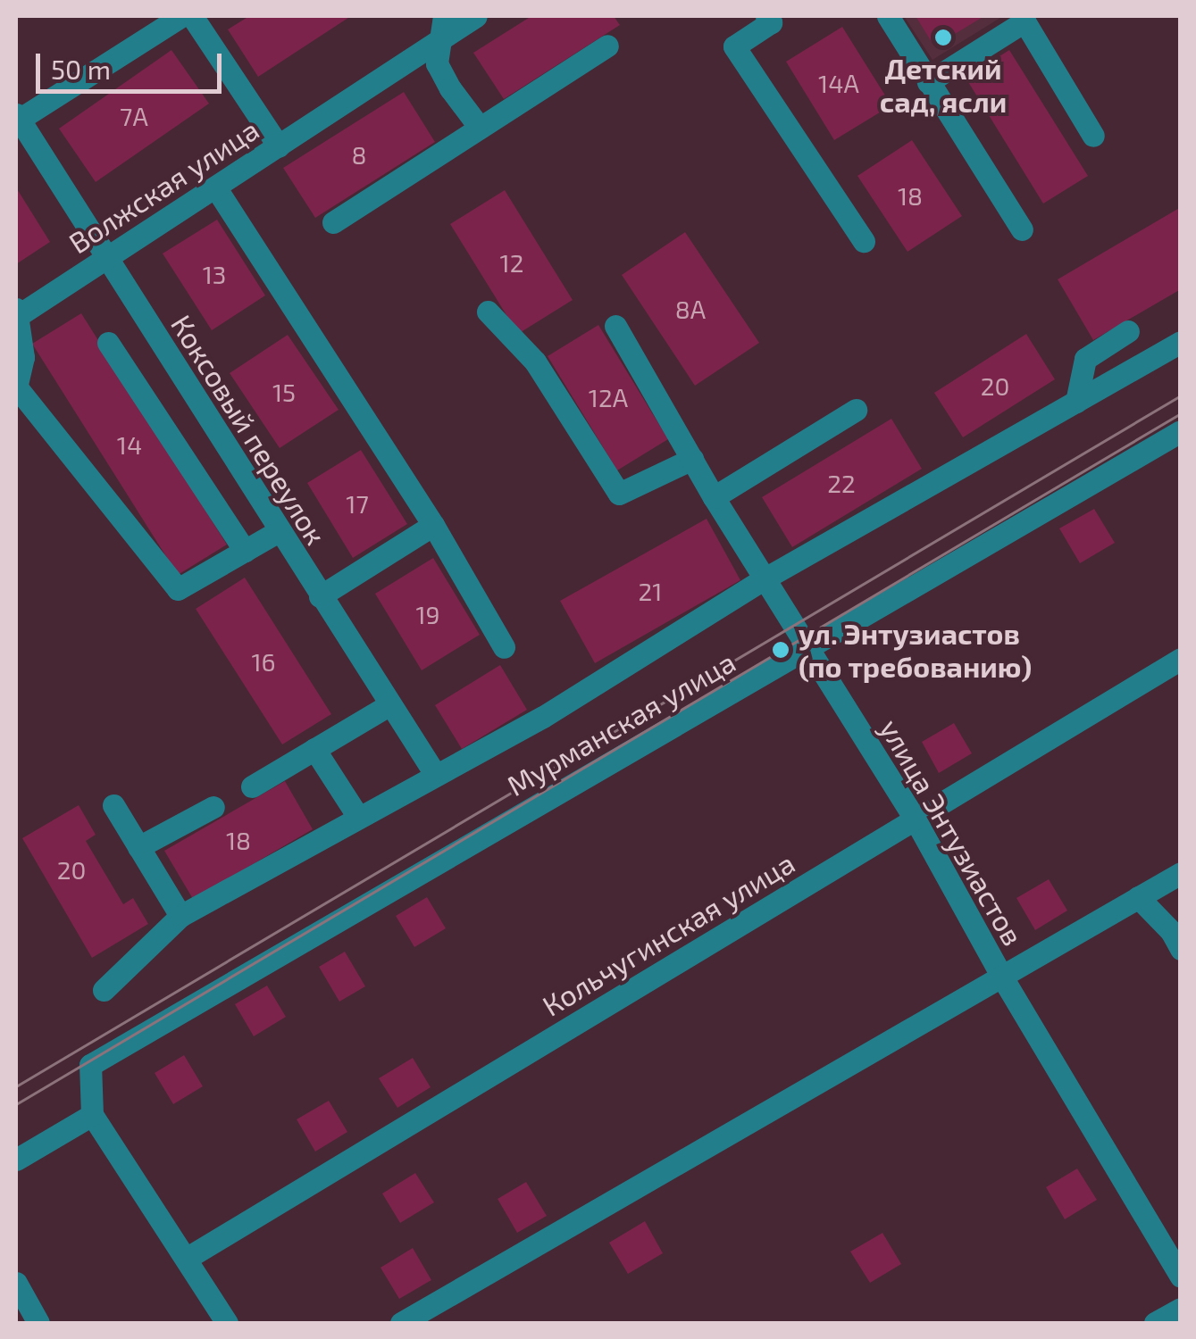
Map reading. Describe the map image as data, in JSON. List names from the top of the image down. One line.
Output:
{"streets":{"street":["Волжская улица","Коксовый переулок","Мурманская улица","улица Энтузиастов","Кольчугинская улица"]},"crossings":[["Волжская улица","Коксовый переулок"],["Мурманская улица","улица Энтузиастов"],["улица Энтузиастов","Кольчугинская улица"]],"places":["Детский сад, ясли","ул. Энтузиастов (по требованию)"],"house_numbers":["14А","7А","8","18","12","13","8А","20","15","12А","14","22","17","21","19","16","18","20"],"scale_bar":"50 m"}
